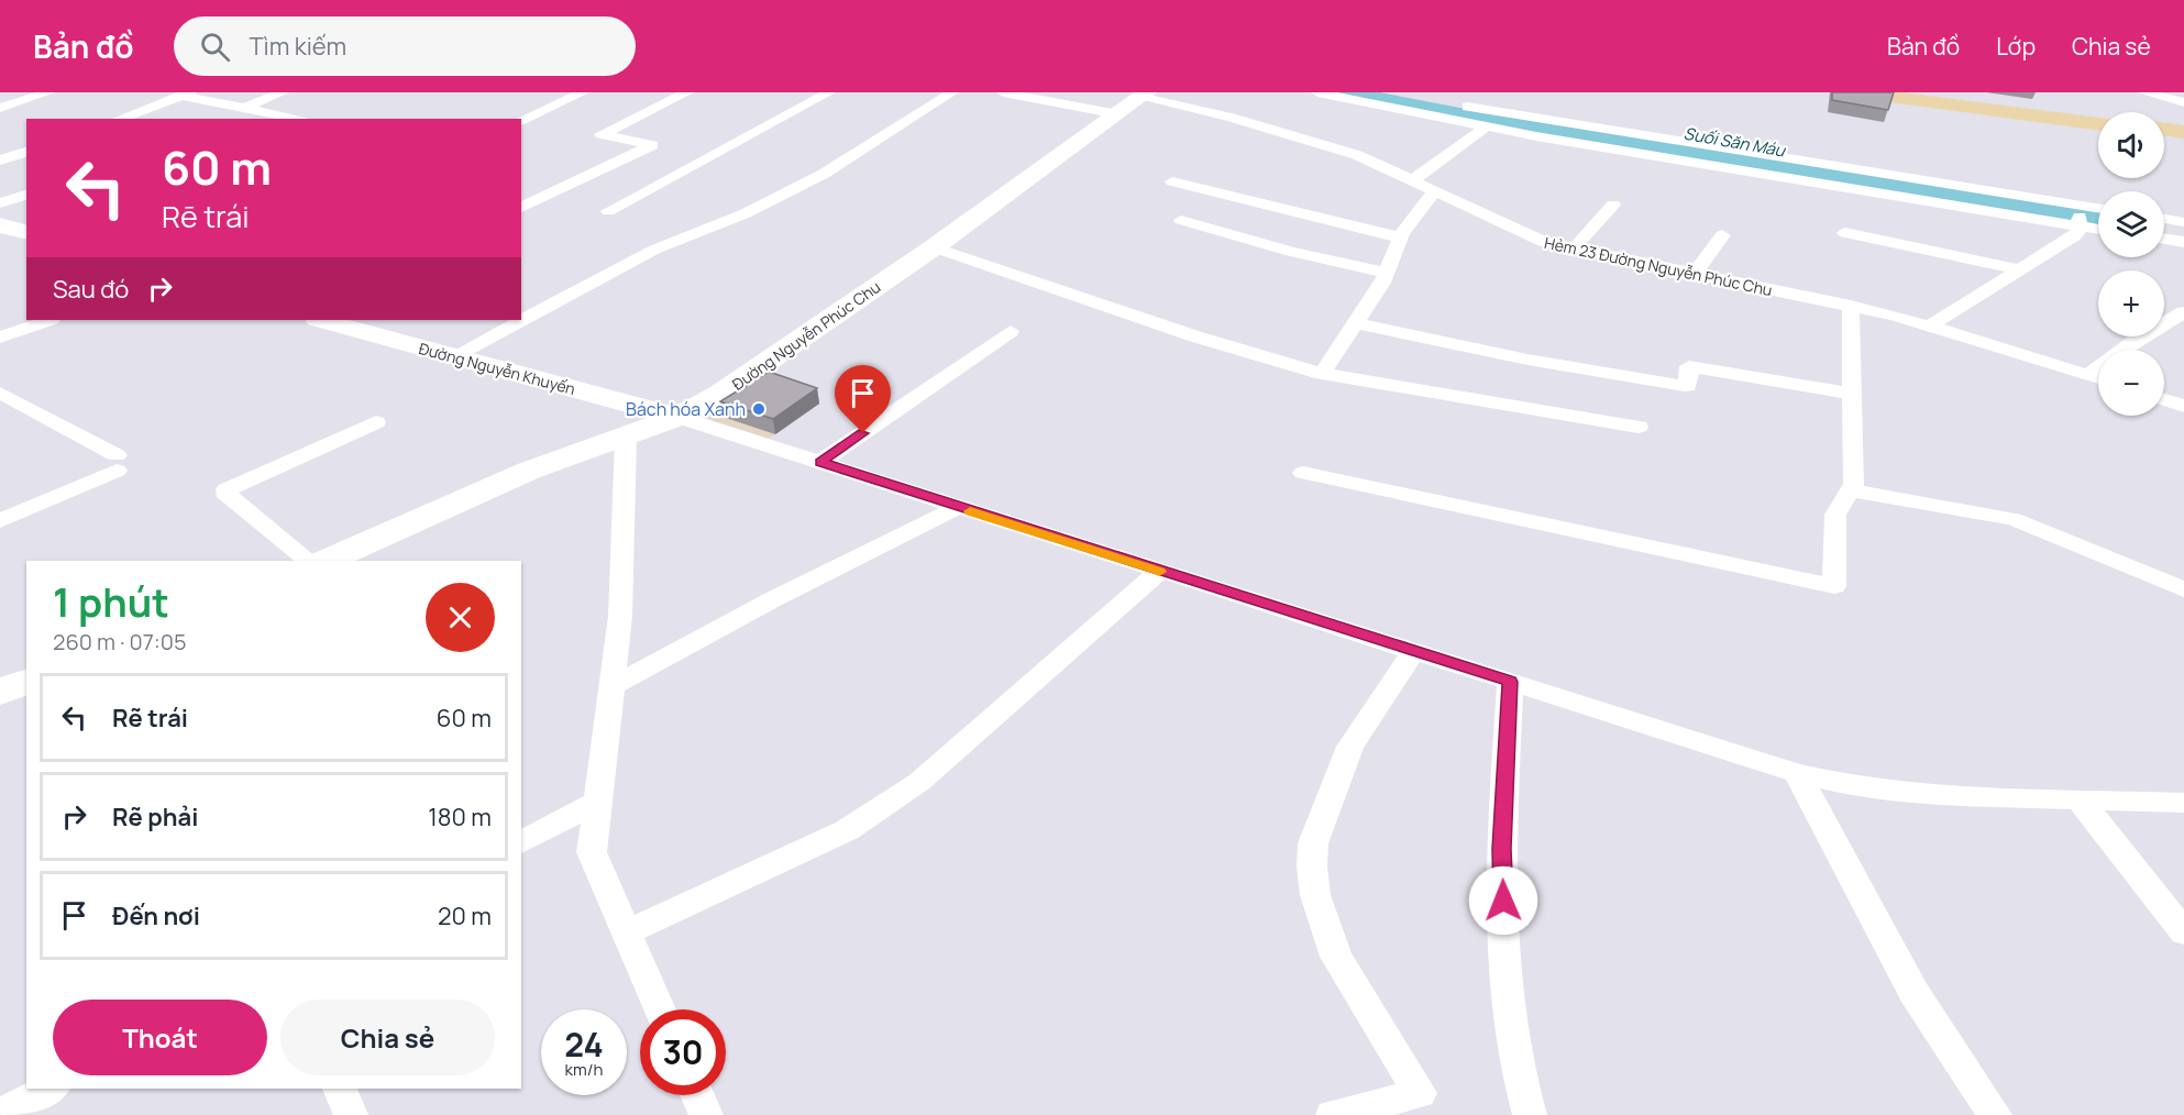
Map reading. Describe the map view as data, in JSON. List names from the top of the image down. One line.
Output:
{"streets":{"street":["Hẻm 23 Đường Nguyễn Phúc Chu","Đường Nguyễn Phúc Chu","Đường Nguyễn Khuyến"]},"crossings":[["Hẻm 23 Đường Nguyễn Phúc Chu","Đường Nguyễn Phúc Chu"],["Đường Nguyễn Phúc Chu","Đường Nguyễn Khuyến"]],"water":["Suối Săn Máu"],"places":["Bách hóa Xanh"],"page":{"header":"Bản đồ","search":"Tìm kiếm","nav":["Bản đồ","Lớp","Chia sẻ"],"map_buttons":["+","−"],"turn":["60 m","Rẽ trái"],"then":"Sau đó","heading":["1 phút","260 m · 07:05"],"list":[{"name":"Rẽ trái","value":"60 m"},{"name":"Rẽ phải","value":"180 m"},{"name":"Đến nơi","value":"20 m"}],"buttons":["Thoát","Chia sẻ"],"speed":"24 km/h","limit":"30"}}
